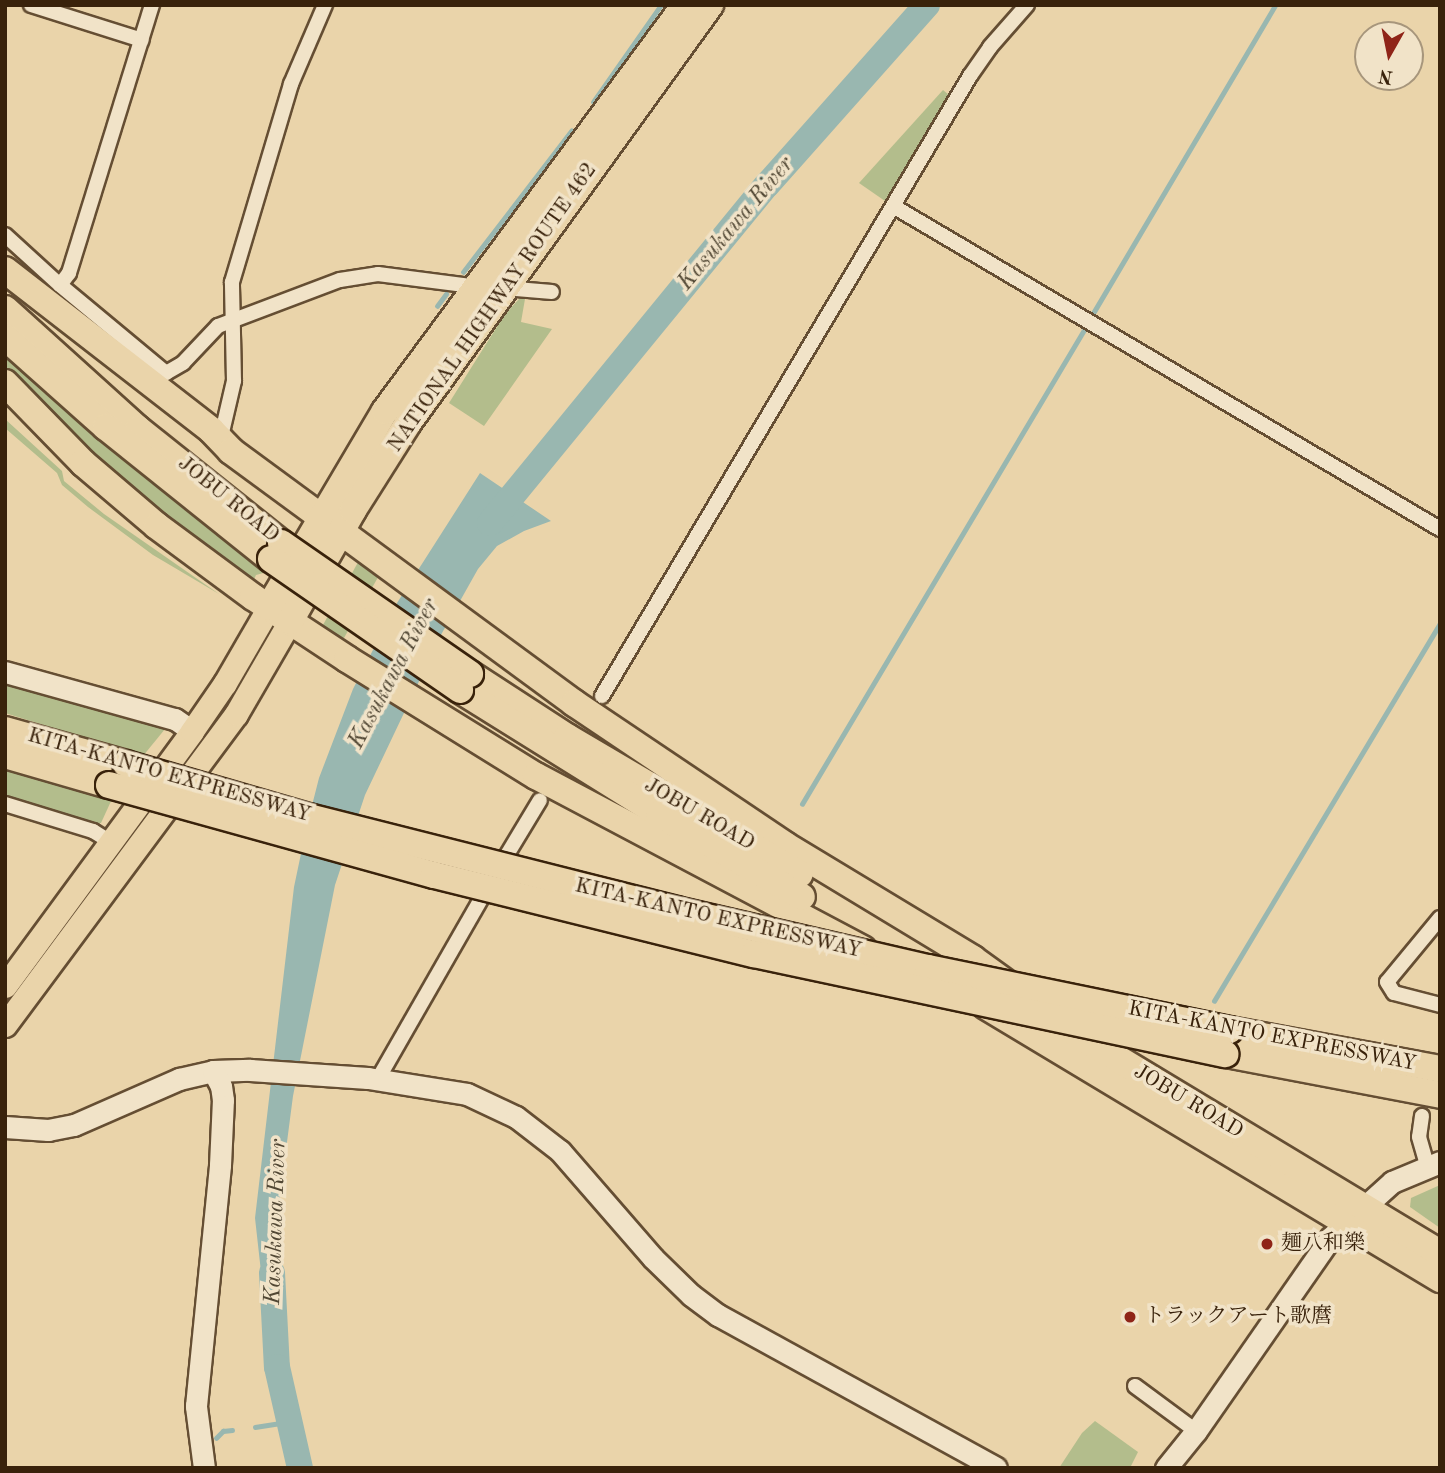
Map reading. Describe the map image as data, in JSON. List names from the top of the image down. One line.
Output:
{"streets":{"highway":["NATIONAL HIGHWAY ROUTE 462","JOBU ROAD","KITA-KANTO EXPRESSWAY"]},"water":["Kasukawa River"],"places":["麺八和樂","トラックアート歌麿"],"north":"bottom"}
